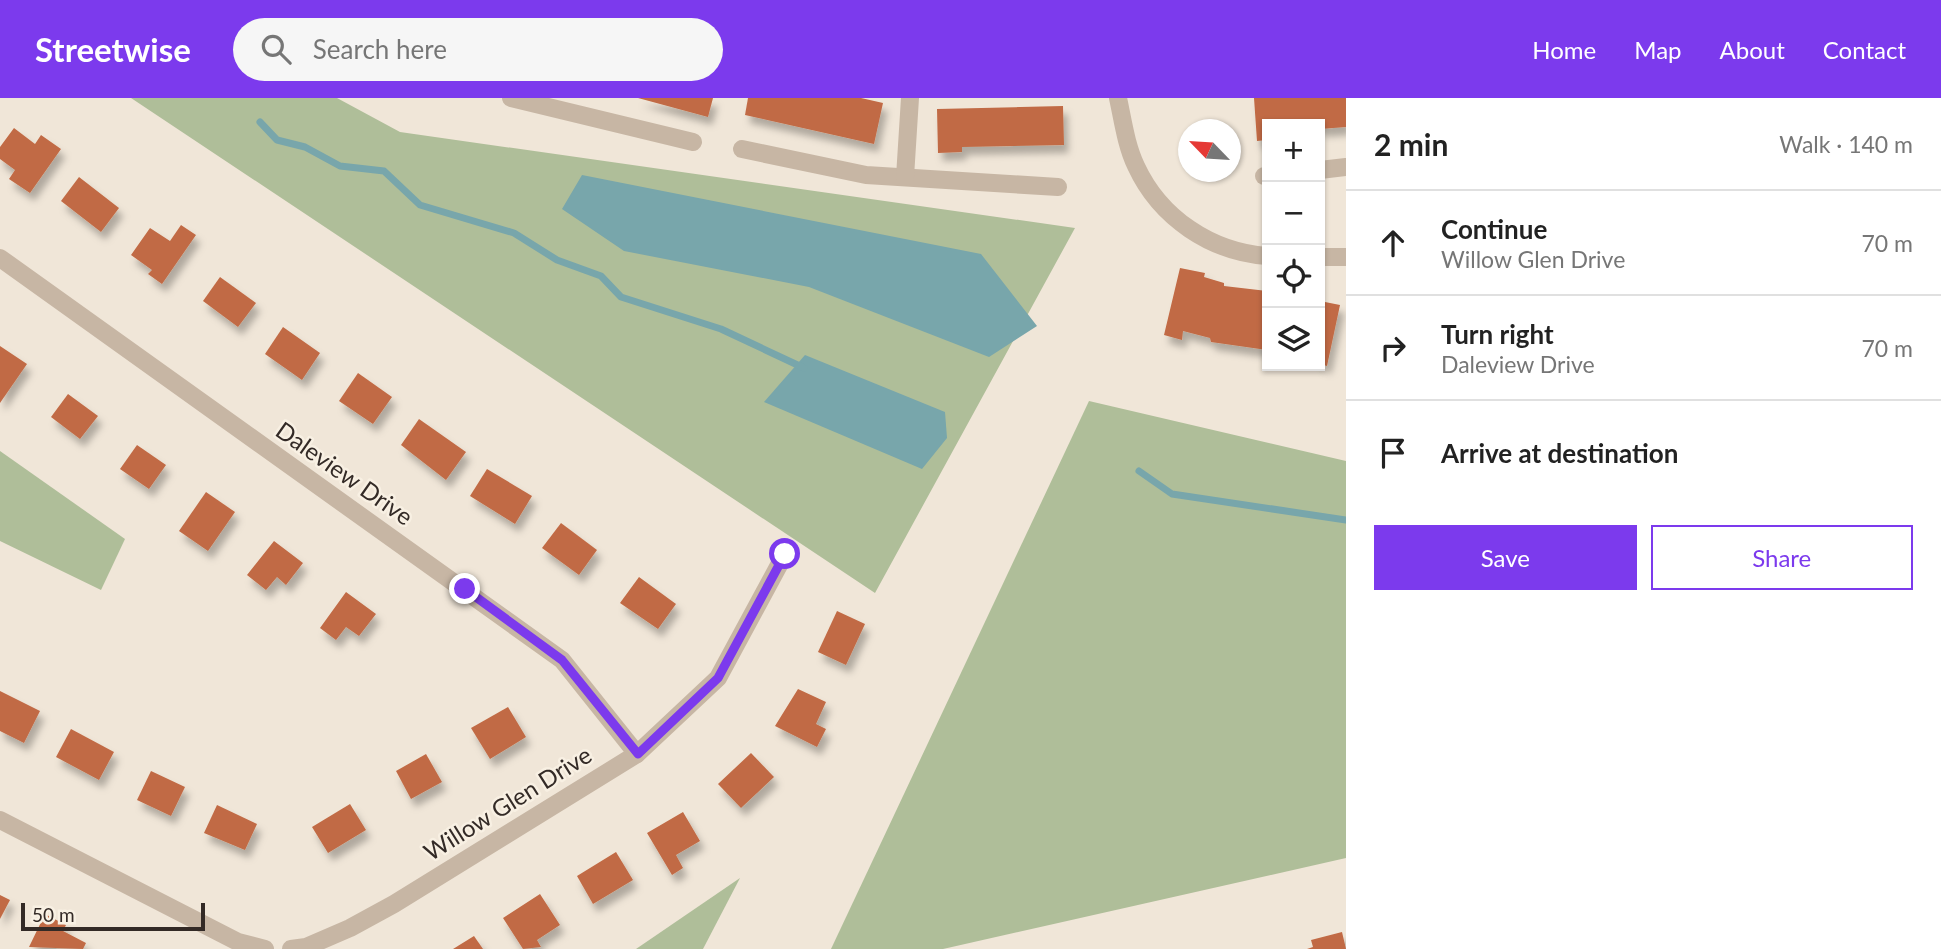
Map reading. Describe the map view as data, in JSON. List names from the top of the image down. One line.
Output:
{"streets":{"street":["Daleview Drive","Willow Glen Drive"]},"crossings":[["Daleview Drive","Willow Glen Drive"]],"scale_bar":"50 m","north":"top left","page":{"header":"Streetwise","search":"Search here","nav":["Home","Map","About","Contact"],"heading":["2 min","Walk · 140 m"],"map_buttons":["+","−"],"list":[["Continue","Willow Glen Drive","70 m"],["Turn right","Daleview Drive","70 m"],"Arrive at destination"],"buttons":["Save","Share"],"scale":"50 m"}}
